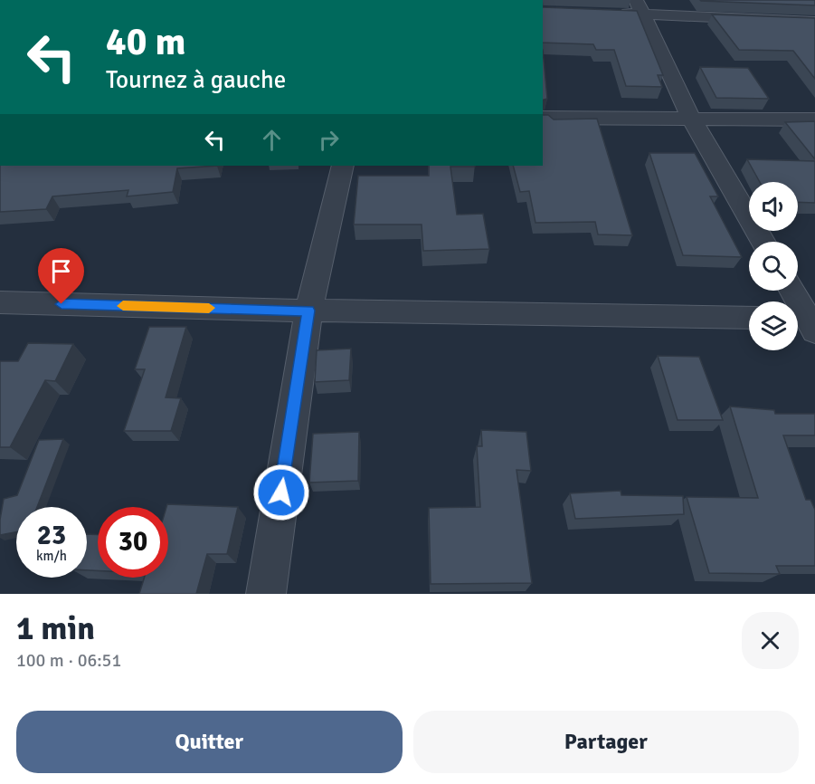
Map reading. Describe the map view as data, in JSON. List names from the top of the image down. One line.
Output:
{"page":{"turn":["40 m","Tournez à gauche"],"speed":"23 km/h","limit":"30","heading":["1 min","100 m · 06:51"],"buttons":["Quitter","Partager"]}}
